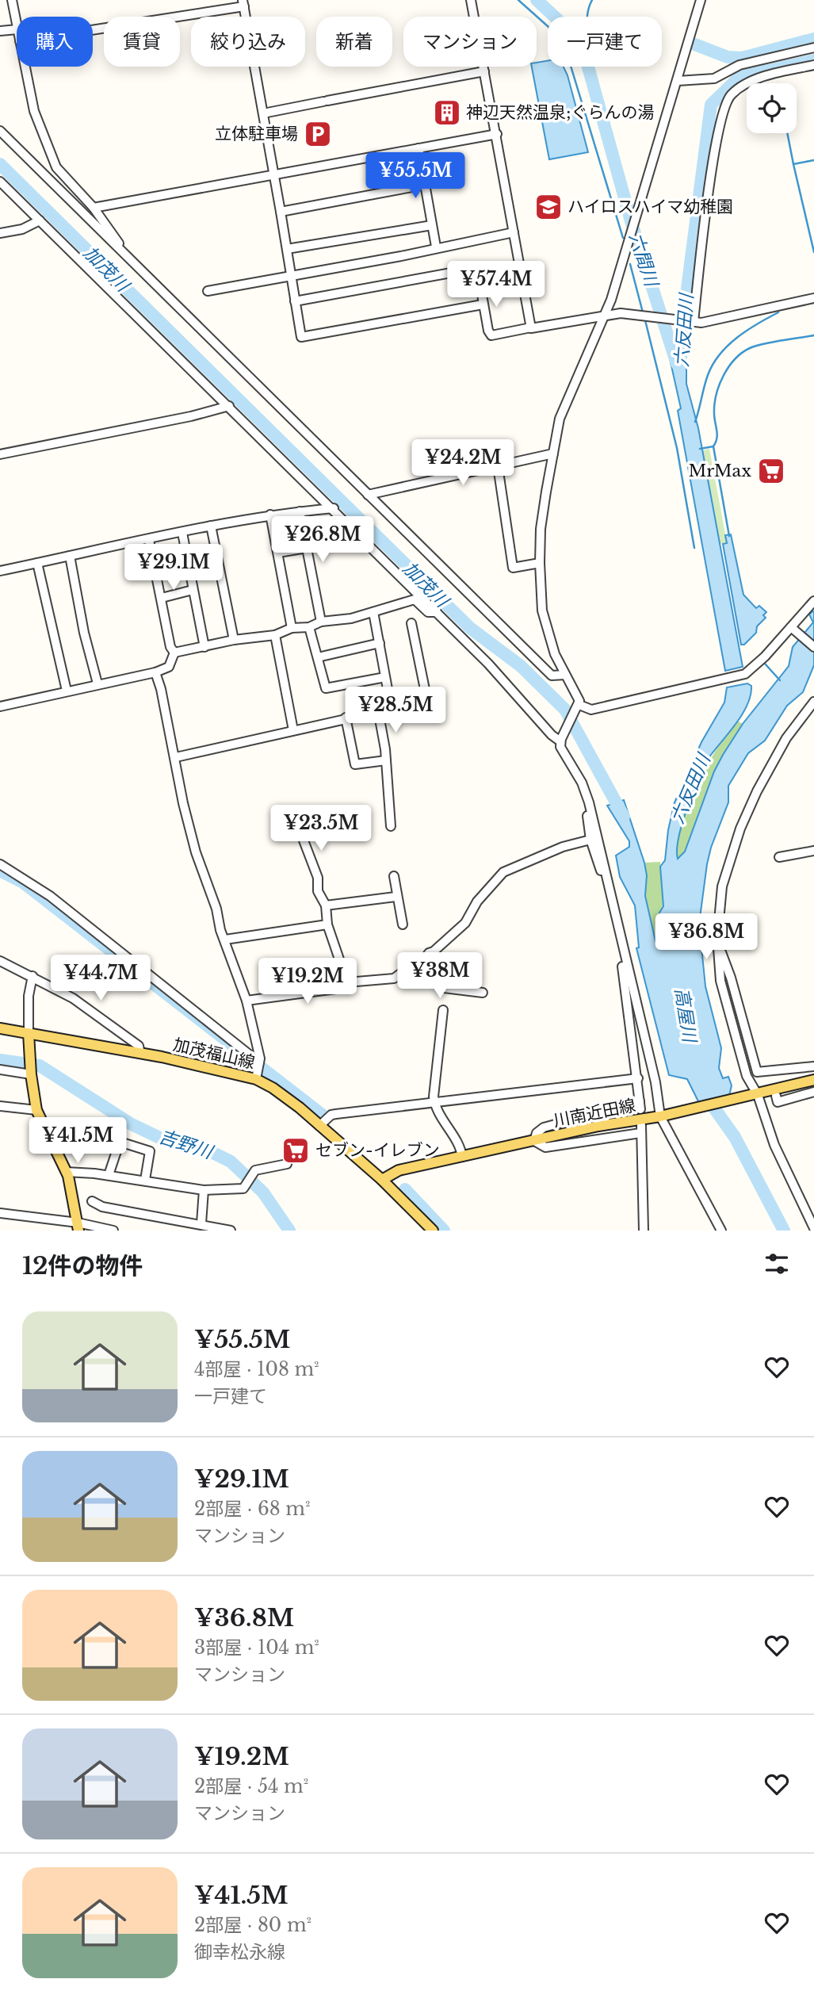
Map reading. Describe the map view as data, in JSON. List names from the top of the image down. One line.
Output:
{"streets":{"main road":["加茂福山線","川南近田線"]},"crossings":[["加茂福山線","川南近田線"]],"water":["六間川","加茂川","六反田川","高屋川","吉野川"],"places":{"building":["神辺天然温泉;ぐらんの湯"],"parking":["立体駐車場"],"school or university":["ハイロスハイマ幼稚園"],"supermarket":["MrMax","セブン-イレブン"]},"page":{"chip":["購入","賃貸","絞り込み","新着","マンション","一戸建て"],"price":["¥55.5M","¥57.4M","¥24.2M","¥26.8M","¥29.1M","¥28.5M","¥23.5M","¥36.8M","¥38M","¥44.7M","¥19.2M","¥41.5M"],"heading":"12件の物件","list":[{"name":"¥55.5M","note":"4部屋 · 108 m² · 一戸建て"},{"name":"¥29.1M","note":"2部屋 · 68 m² · マンション"},{"name":"¥36.8M","note":"3部屋 · 104 m² · マンション"},{"name":"¥19.2M","note":"2部屋 · 54 m² · マンション"},{"name":"¥41.5M","note":"2部屋 · 80 m² · 御幸松永線"}]}}
